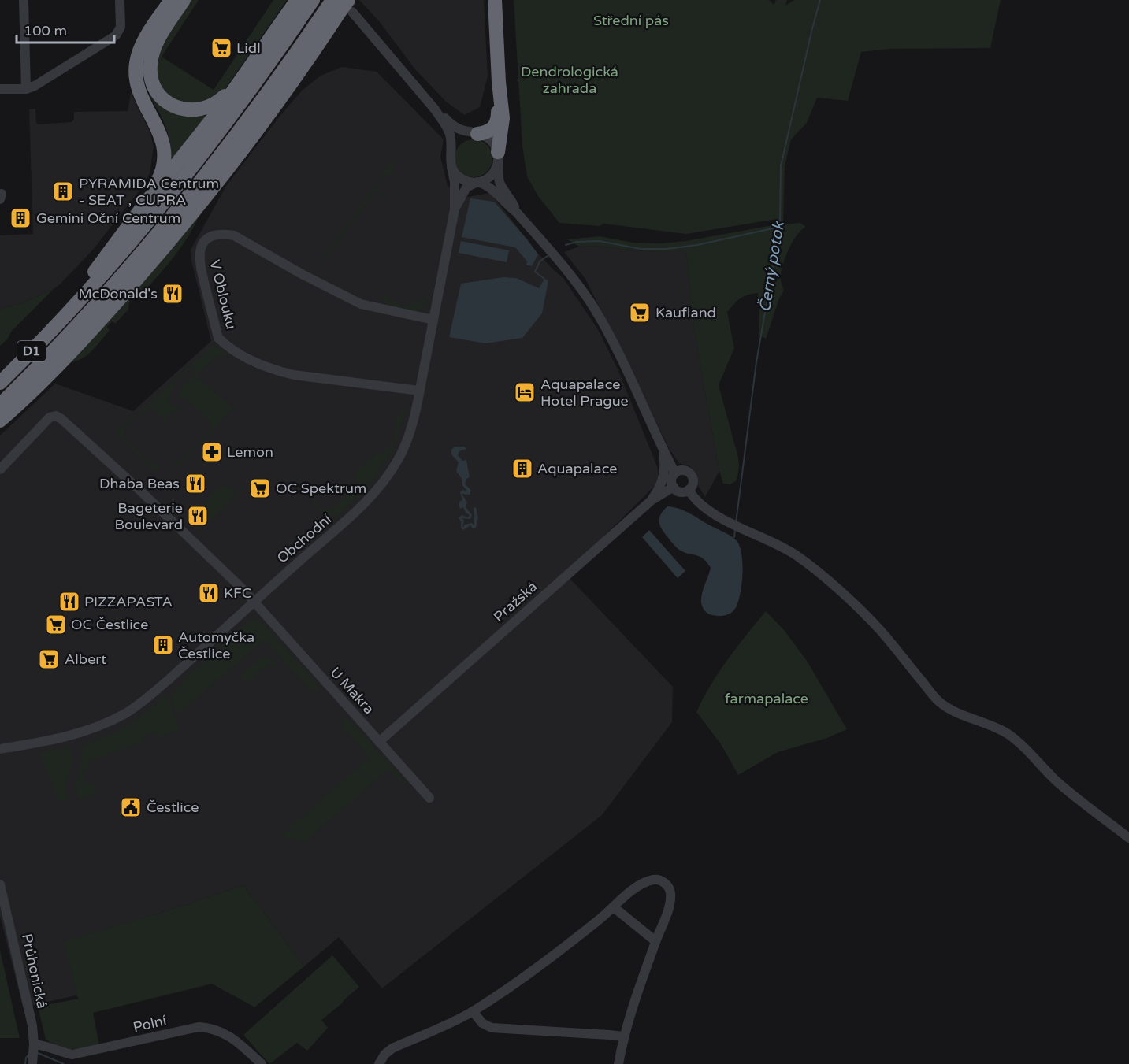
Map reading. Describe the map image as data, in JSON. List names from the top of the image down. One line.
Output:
{"streets":{"highway":["D1"],"street":["V Oblouku","Obchodní","Pražská","U Makra","Průhonická","Polní"]},"crossings":[["V Oblouku","Obchodní"],["Obchodní","U Makra"],["Pražská","U Makra"],["Průhonická","Polní"]],"water":["Černý potok"],"parks":["Střední pás","Dendrologická zahrada","farmapalace"],"places":{"supermarket":["Lidl","Kaufland","OC Spektrum","OC Čestlice","Albert"],"building":["PYRAMIDA Centrum - SEAT , CUPRA","Gemini Oční Centrum","Aquapalace","Automyčka Čestlice"],"restaurant":["McDonald's","Dhaba Beas","Bageterie Boulevard","KFC","PIZZAPASTA"],"hotel":["Aquapalace Hotel Prague"],"pharmacy":["Lemon"],"public building":["Čestlice"]},"scale_bar":"100 m"}
